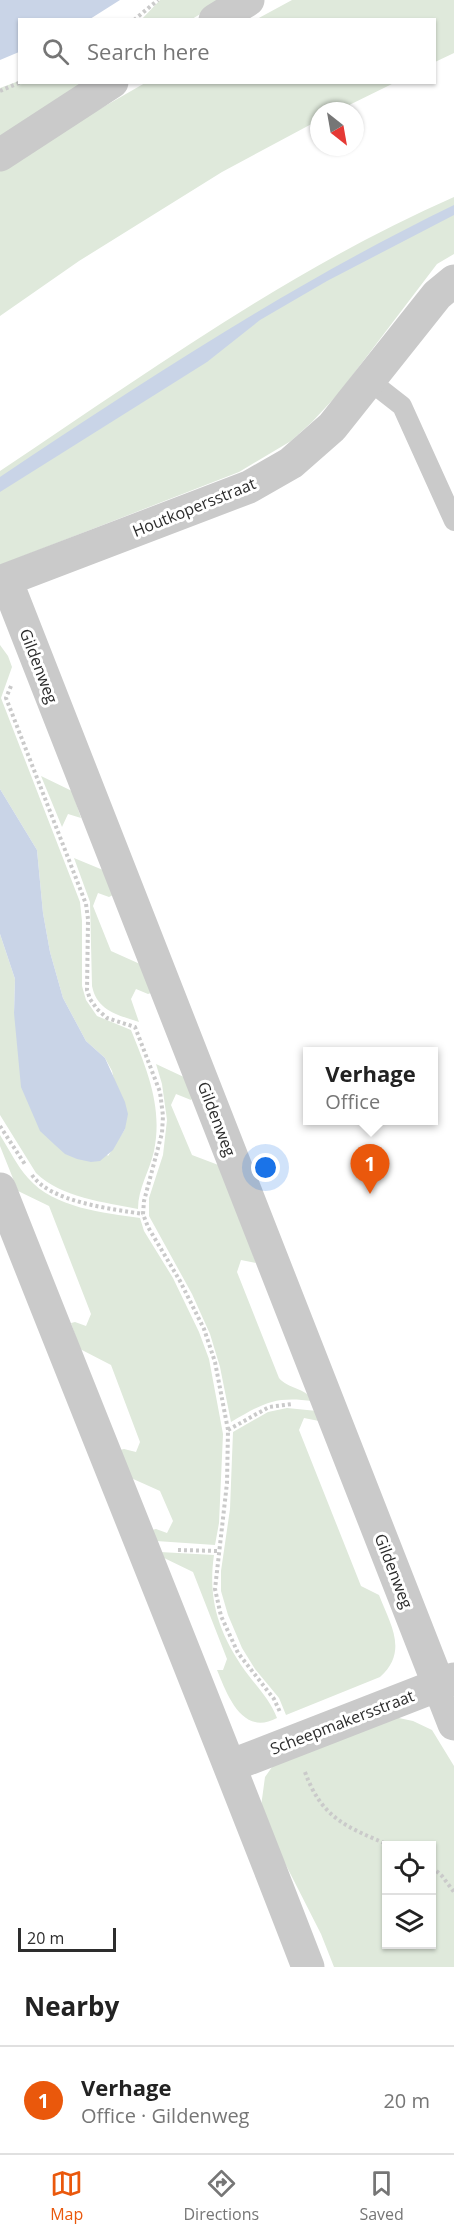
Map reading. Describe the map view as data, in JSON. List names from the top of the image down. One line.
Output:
{"streets":{"street":["Houtkopersstraat","Gildenweg","Scheepmakersstraat"]},"crossings":[["Houtkopersstraat","Gildenweg"],["Gildenweg","Scheepmakersstraat"]],"scale_bar":"20 m","north":"bottom right","page":{"search":"Search here","popup":["Verhage","Office"],"pins":"1","scale":"20 m","heading":"Nearby","list":[{"mark":"1","name":"Verhage","note":"Office · Gildenweg","value":"20 m"}],"nav":["Map","Directions","Saved"]}}
